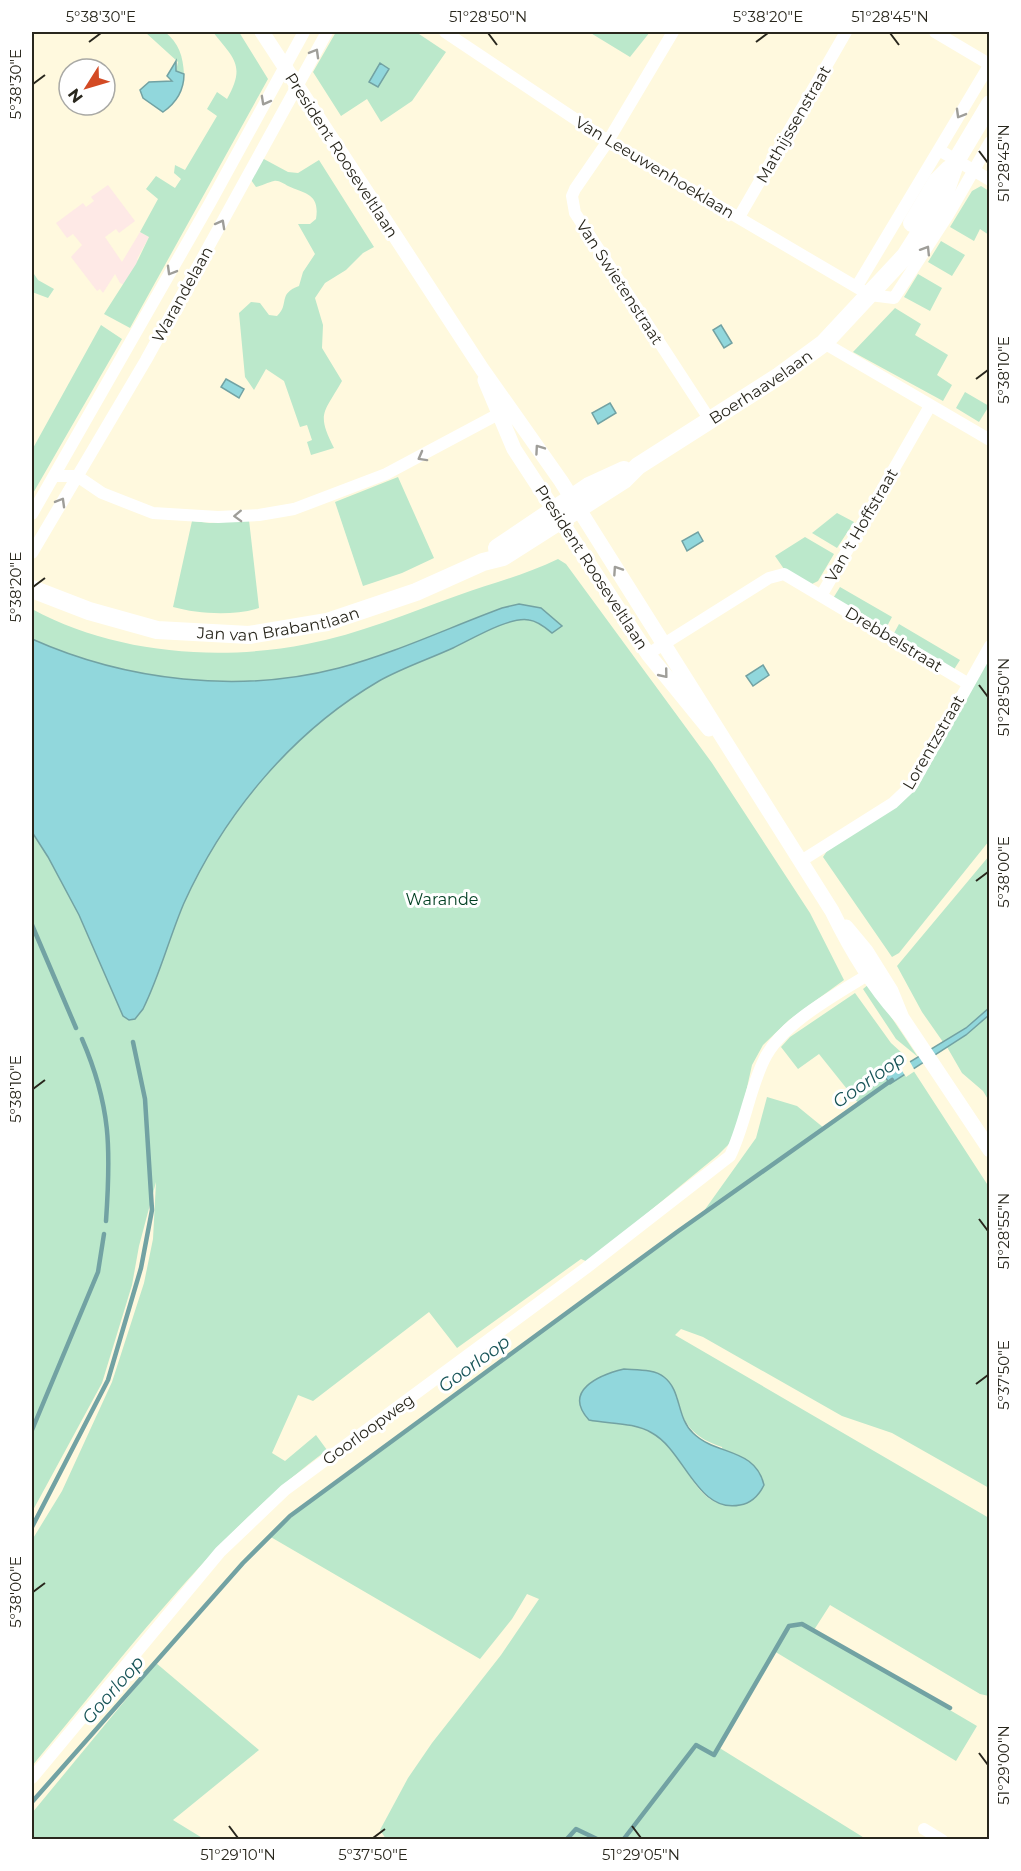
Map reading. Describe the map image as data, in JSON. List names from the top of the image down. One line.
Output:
{"streets":{"main road":["Boerhaavelaan","Jan van Brabantlaan"],"street":["Mathijssenstraat","President Rooseveltlaan","Van Leeuwenhoeklaan","Van Swietenstraat","Warandelaan","Van 't Hoffstraat","Drebbelstraat","Lorentzstraat","Goorloopweg"]},"crossings":[["Mathijssenstraat","Van Leeuwenhoeklaan"],["President Rooseveltlaan","Warandelaan"],["President Rooseveltlaan","Boerhaavelaan"],["President Rooseveltlaan","Van 't Hoffstraat"],["President Rooseveltlaan","Jan van Brabantlaan"],["President Rooseveltlaan","Lorentzstraat"],["President Rooseveltlaan","Goorloopweg"],["Van Leeuwenhoeklaan","Van Swietenstraat"],["Van Leeuwenhoeklaan","Boerhaavelaan"],["Van Swietenstraat","Boerhaavelaan"],["Boerhaavelaan","Jan van Brabantlaan"],["Van 't Hoffstraat","Drebbelstraat"],["Drebbelstraat","Lorentzstraat"]],"water":["Goorloop"],"parks":["Warande"],"north":"bottom left","coordinates":["5°38'30\"E","51°28'50\"N","5°38'20\"E","51°28'45\"N","5°38'10\"E","5°38'00\"E","51°28'55\"N","5°37'50\"E","51°29'00\"N","51°29'10\"N","51°29'05\"N"]}
